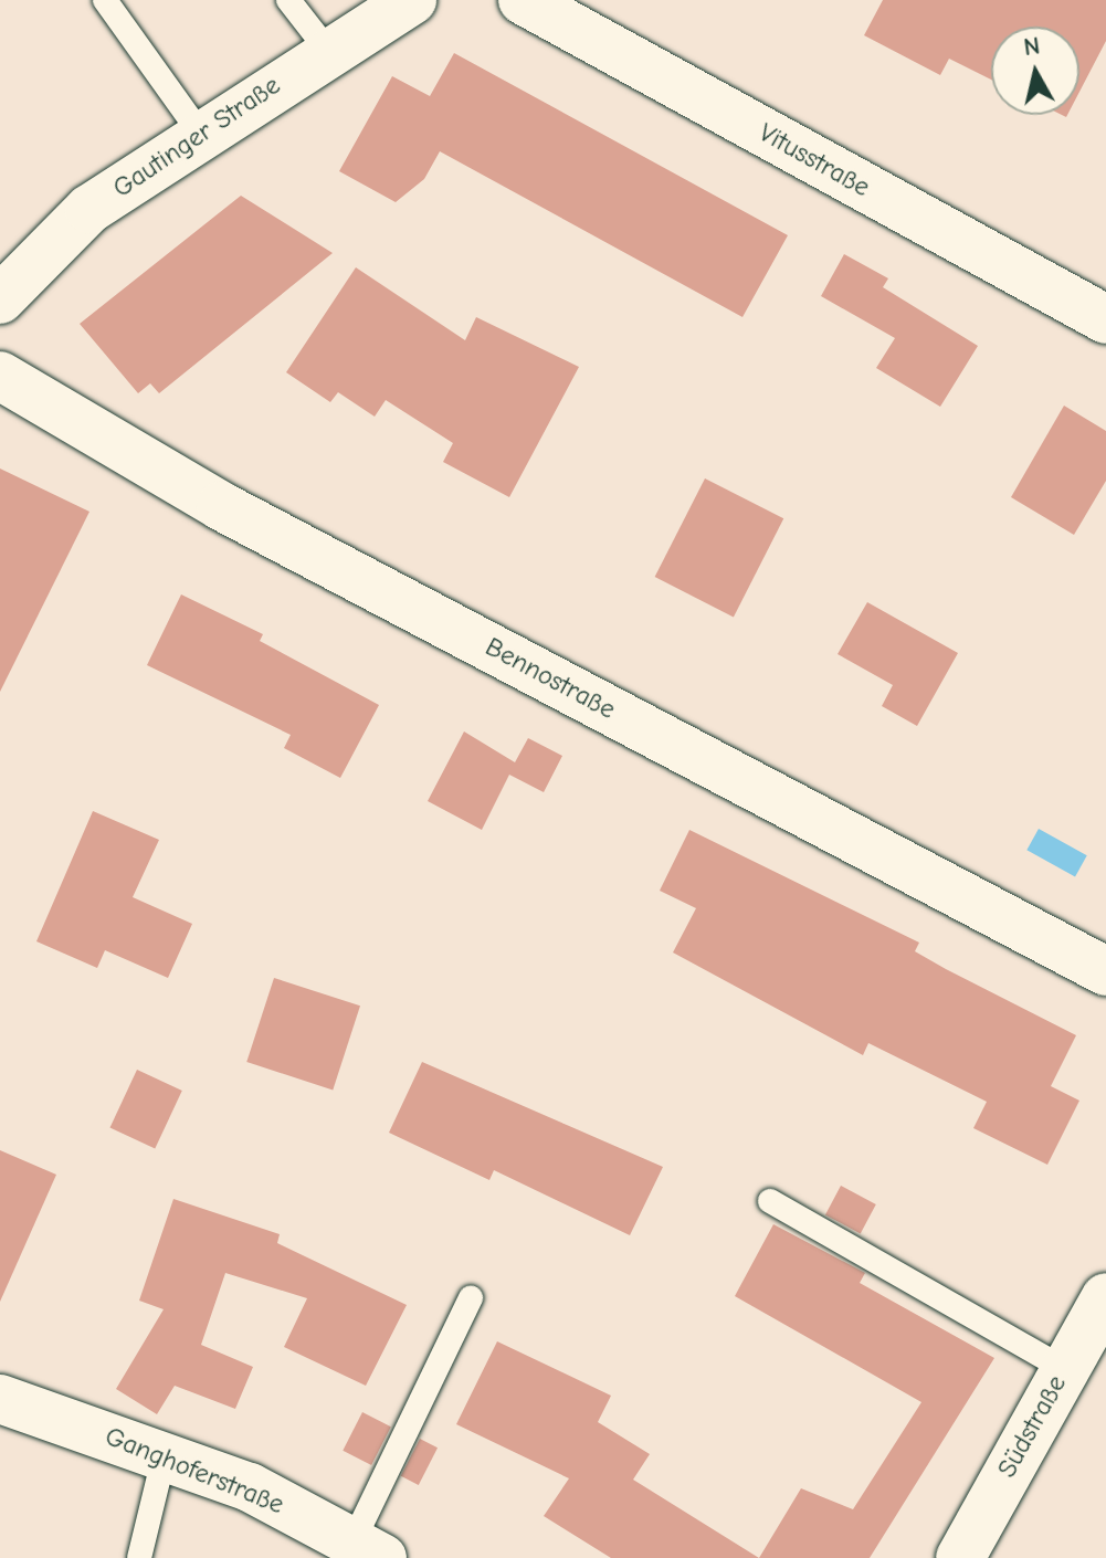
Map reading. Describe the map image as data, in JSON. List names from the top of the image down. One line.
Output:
{"streets":{"street":["Gautinger Straße","Vitusstraße","Bennostraße","Südstraße","Ganghoferstraße"]},"north":"top"}
